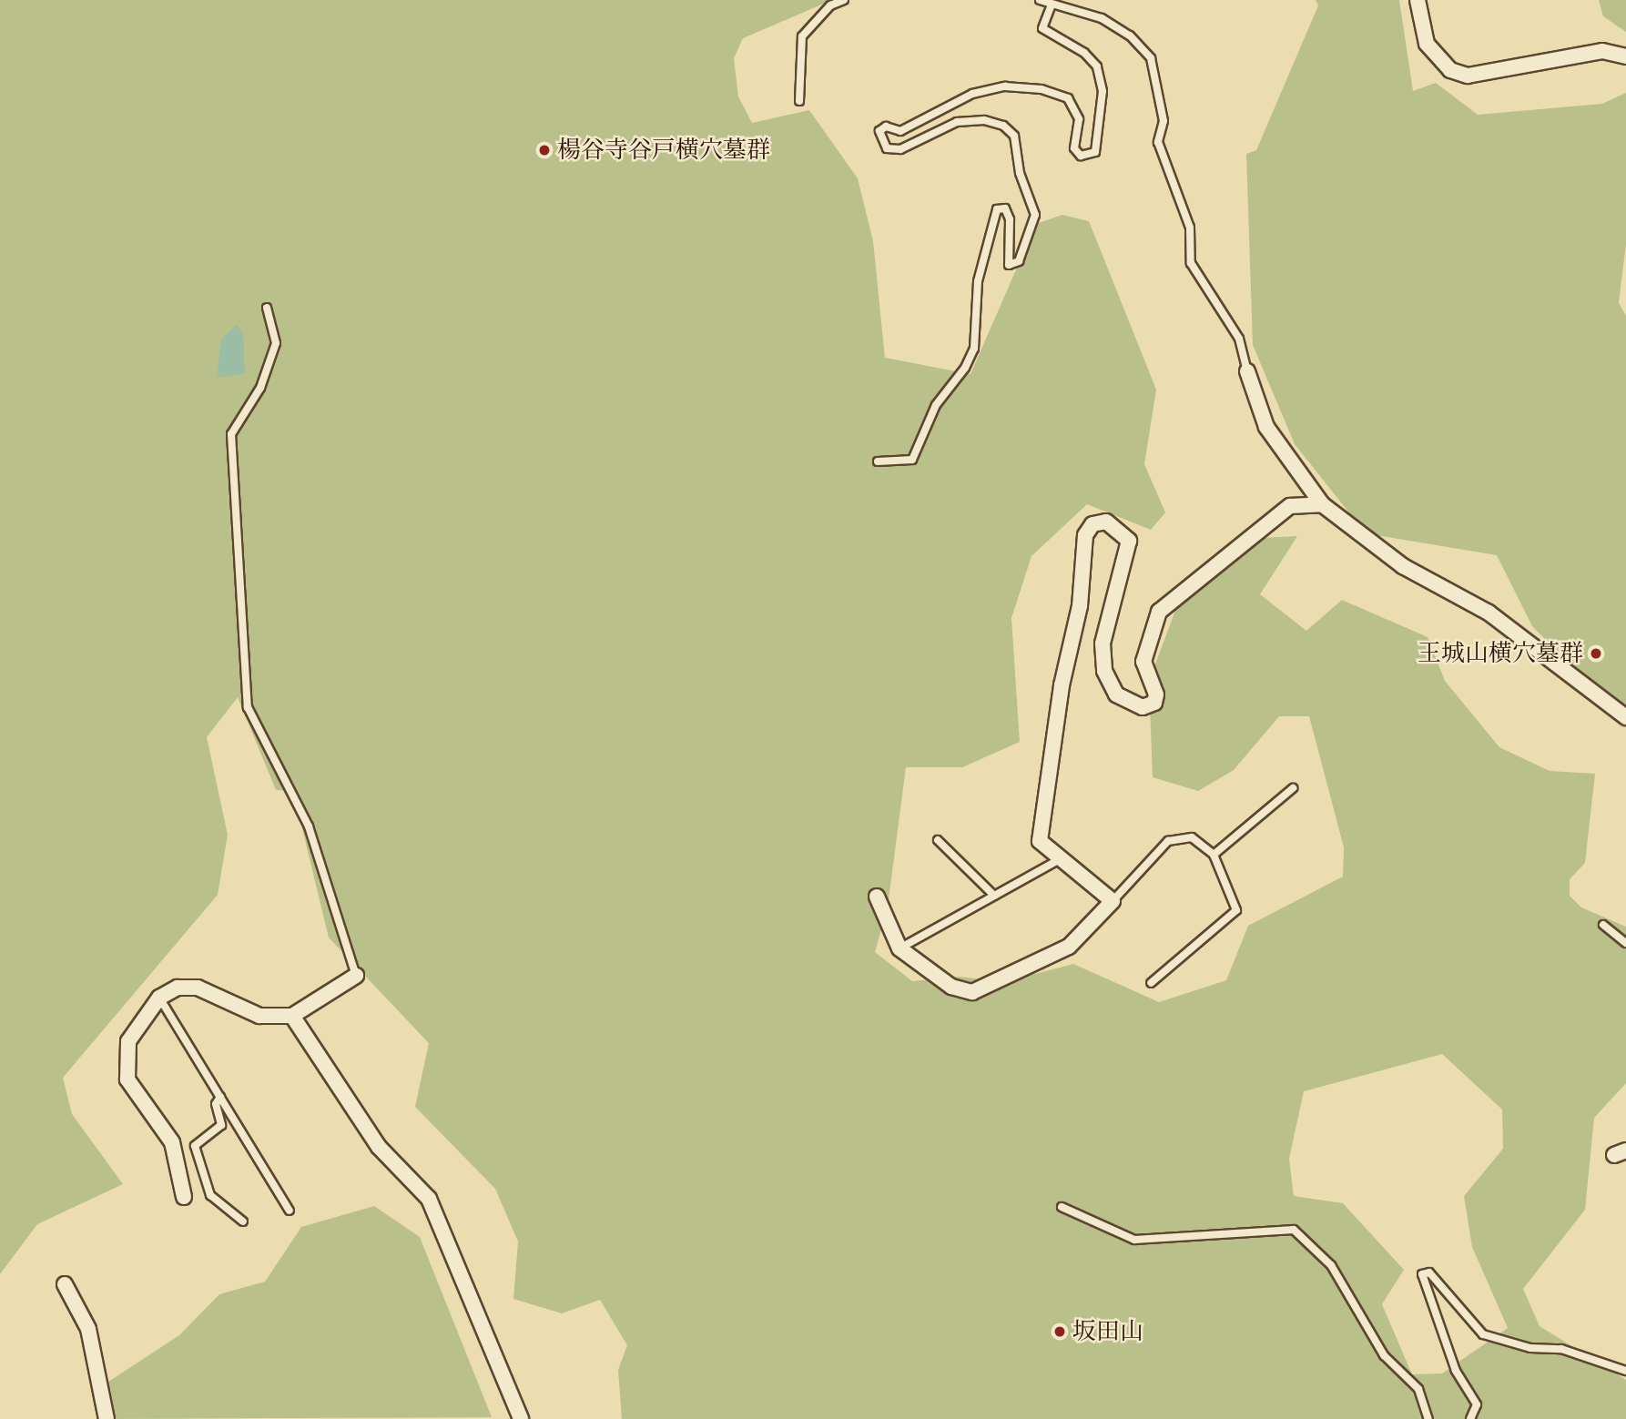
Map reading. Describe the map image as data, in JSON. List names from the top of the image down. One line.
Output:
{"places":["楊谷寺谷戸横穴墓群","王城山横穴墓群","坂田山"]}
